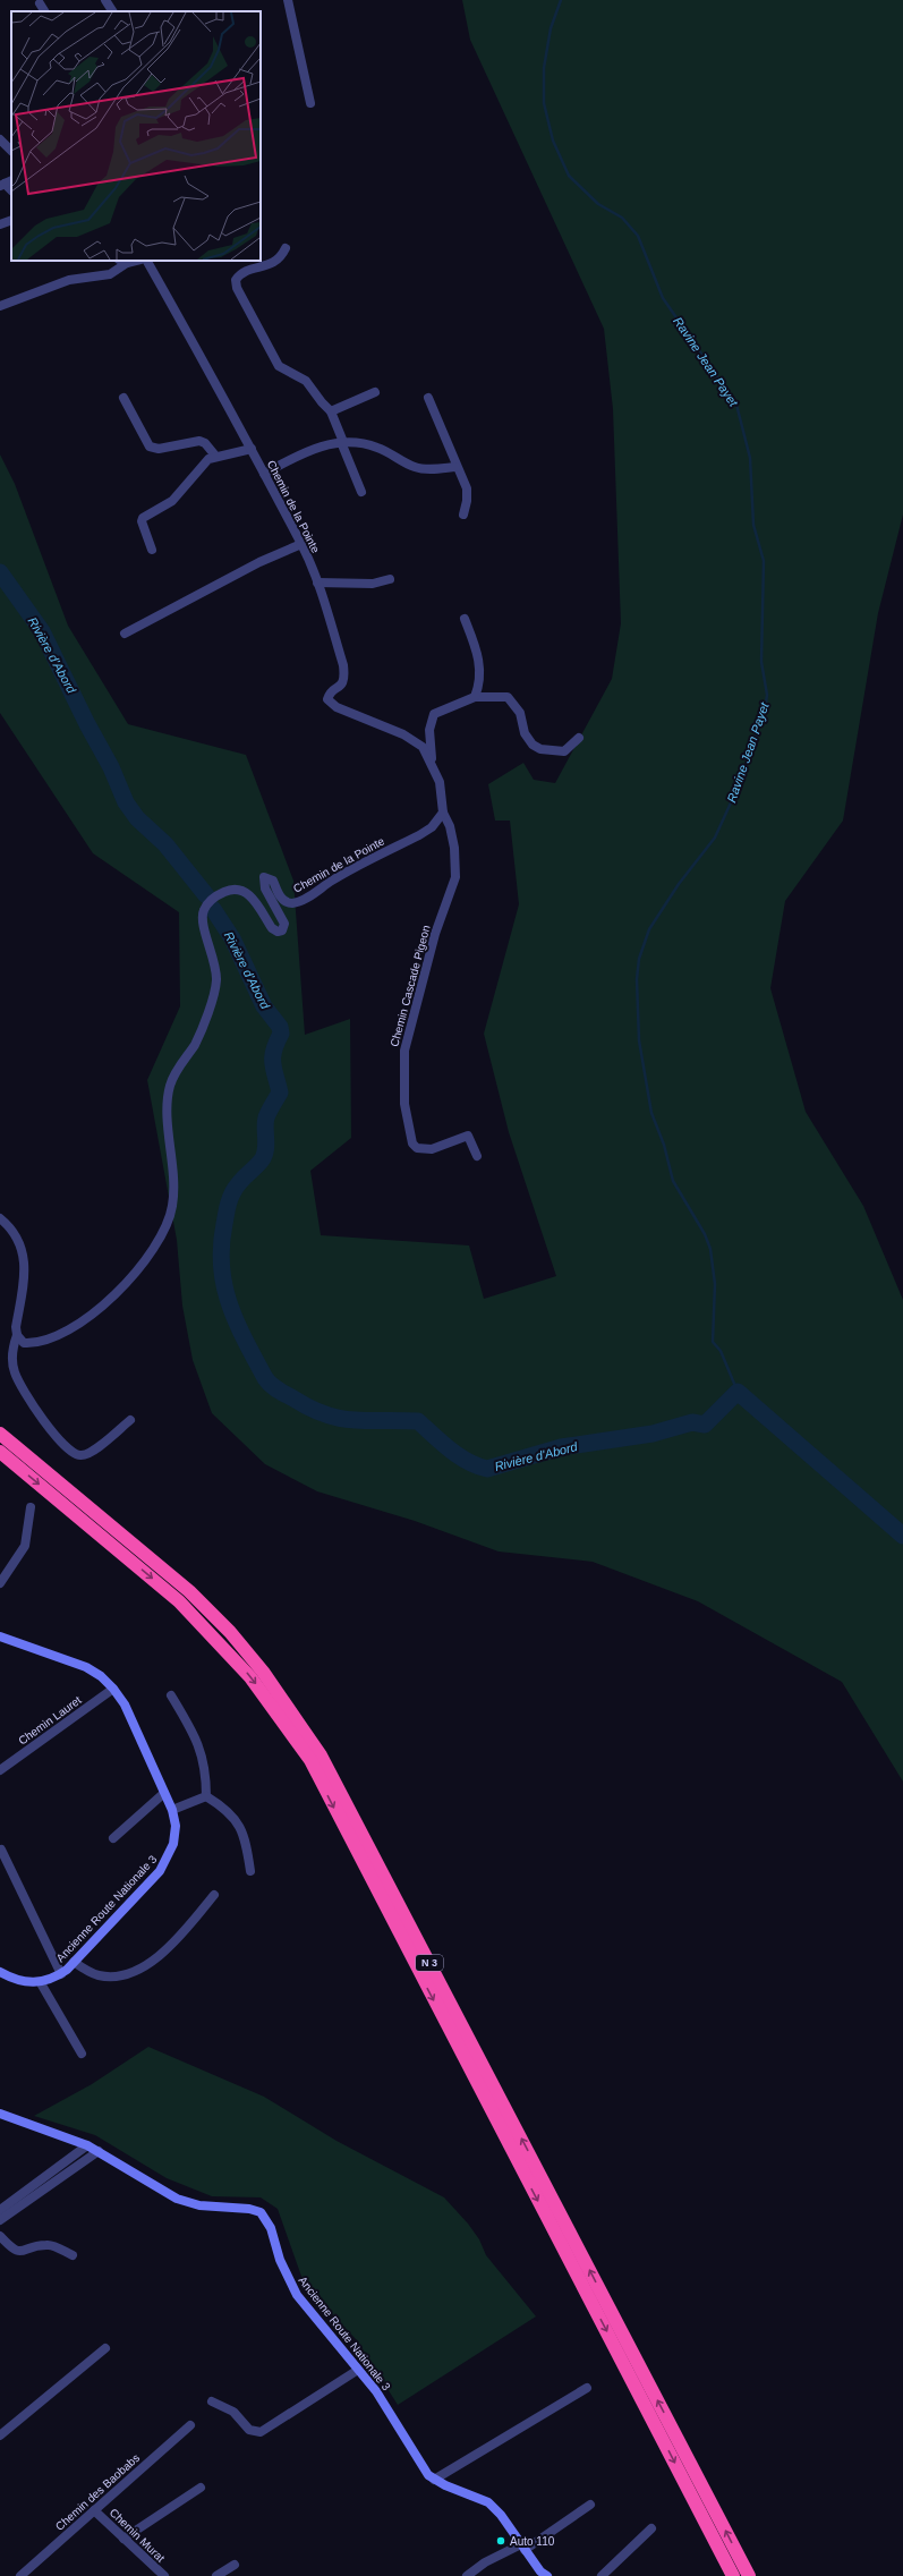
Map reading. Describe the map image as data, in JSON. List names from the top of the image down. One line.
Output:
{"streets":{"highway":["N 3"],"main road":["Ancienne Route Nationale 3"],"street":["Chemin de la Pointe","Chemin Cascade Pigeon","Chemin Lauret","Chemin des Baobabs","Chemin Murat"]},"crossings":[["Chemin de la Pointe","Chemin Cascade Pigeon"],["Chemin Lauret","Ancienne Route Nationale 3"],["Chemin des Baobabs","Chemin Murat"]],"water":["Ravine Jean Payet","Rivière d'Abord"],"places":["Auto 110"]}
